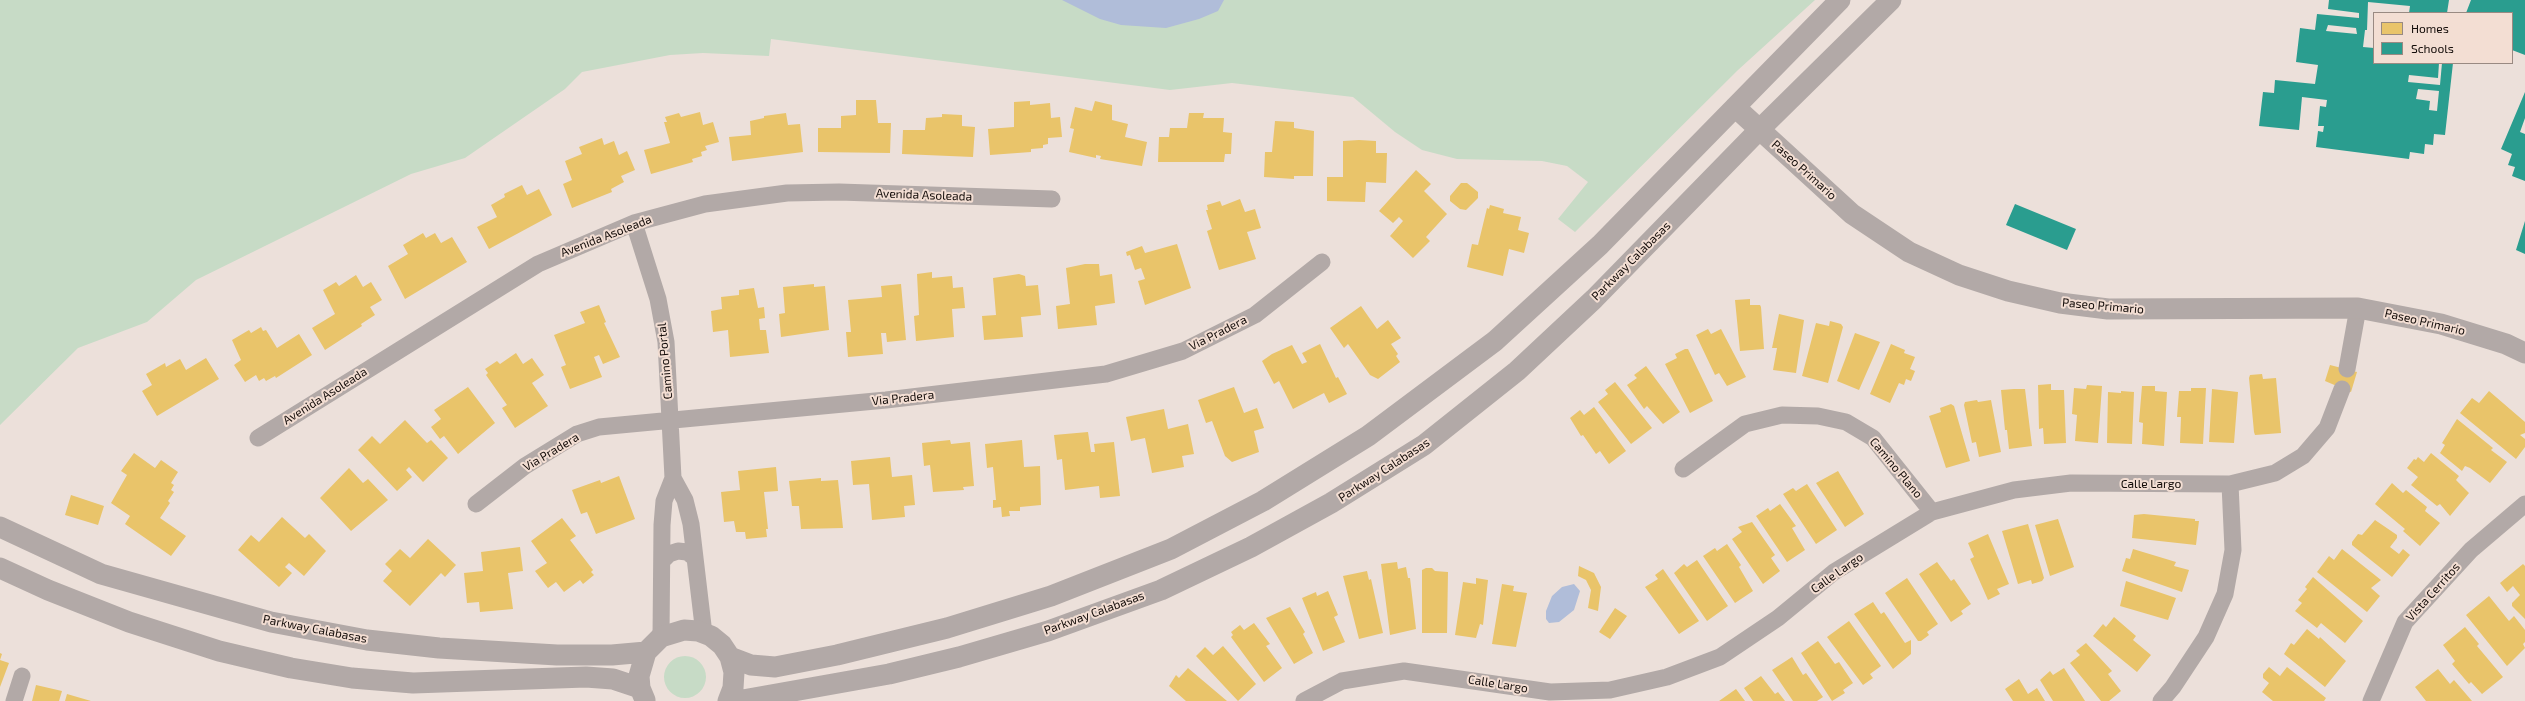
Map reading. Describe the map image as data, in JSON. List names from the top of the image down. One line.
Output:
{"streets":{"street":["Paseo Primario","Avenida Asoleada","Parkway Calabasas","Via Pradera","Camino Portal","Camino Plano","Calle Largo","Vista Cerritos"]},"crossings":[["Paseo Primario","Parkway Calabasas"],["Avenida Asoleada","Camino Portal"],["Via Pradera","Camino Portal"],["Camino Plano","Calle Largo"]],"legend":["Homes","Schools"]}
